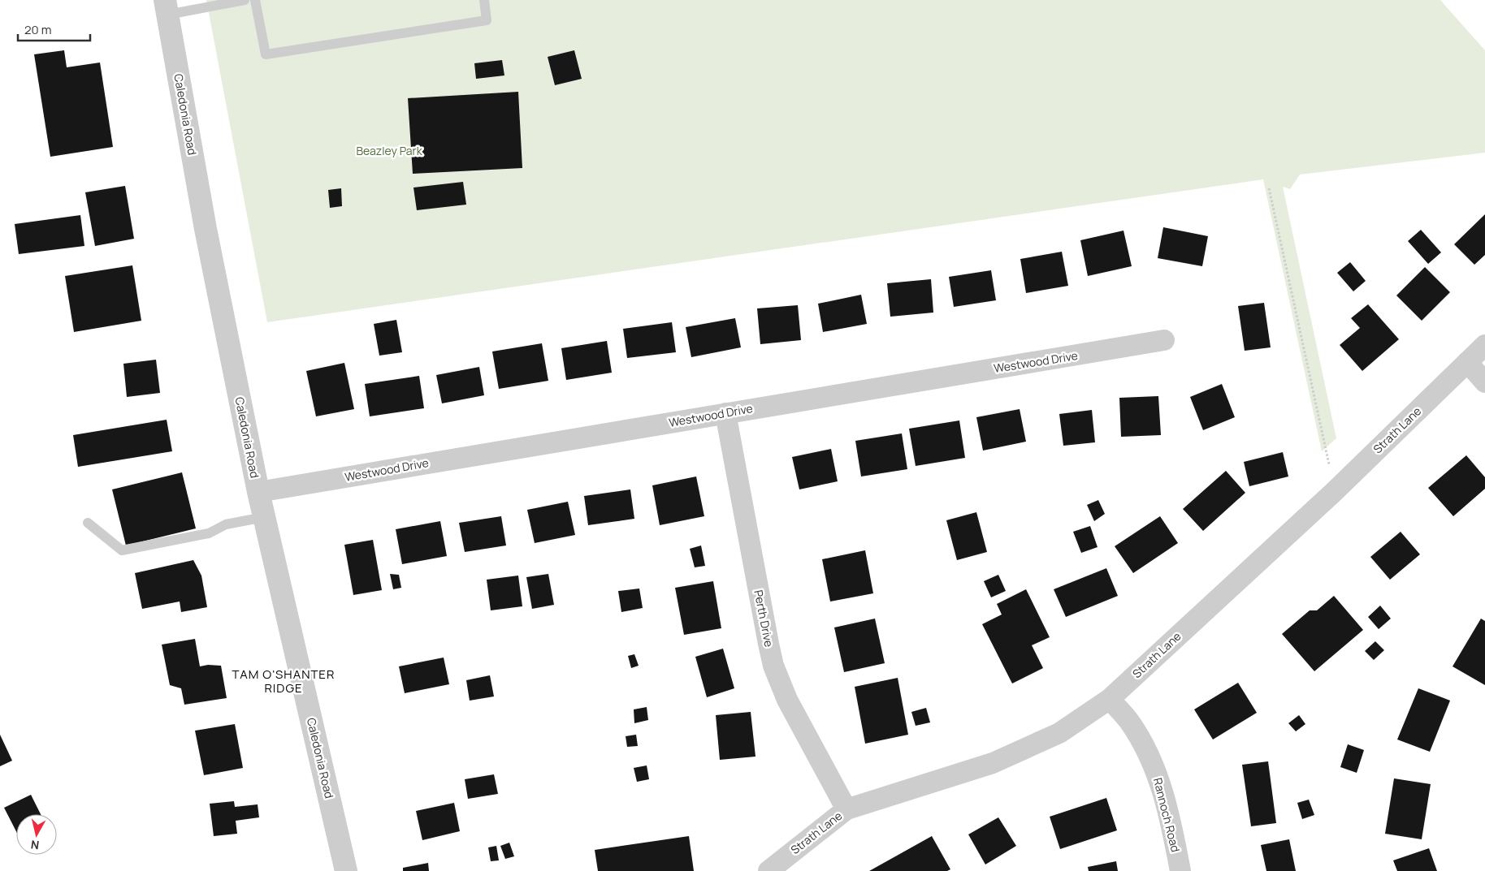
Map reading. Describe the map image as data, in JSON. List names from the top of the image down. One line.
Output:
{"streets":{"street":["Caledonia Road","Westwood Drive","Strath Lane","Perth Drive","Rannoch Road"]},"crossings":[["Caledonia Road","Westwood Drive"],["Westwood Drive","Perth Drive"],["Strath Lane","Perth Drive"],["Strath Lane","Rannoch Road"]],"districts":["TAM O'SHANTER RIDGE"],"parks":["Beazley Park"],"scale_bar":"20 m","north":"bottom"}
